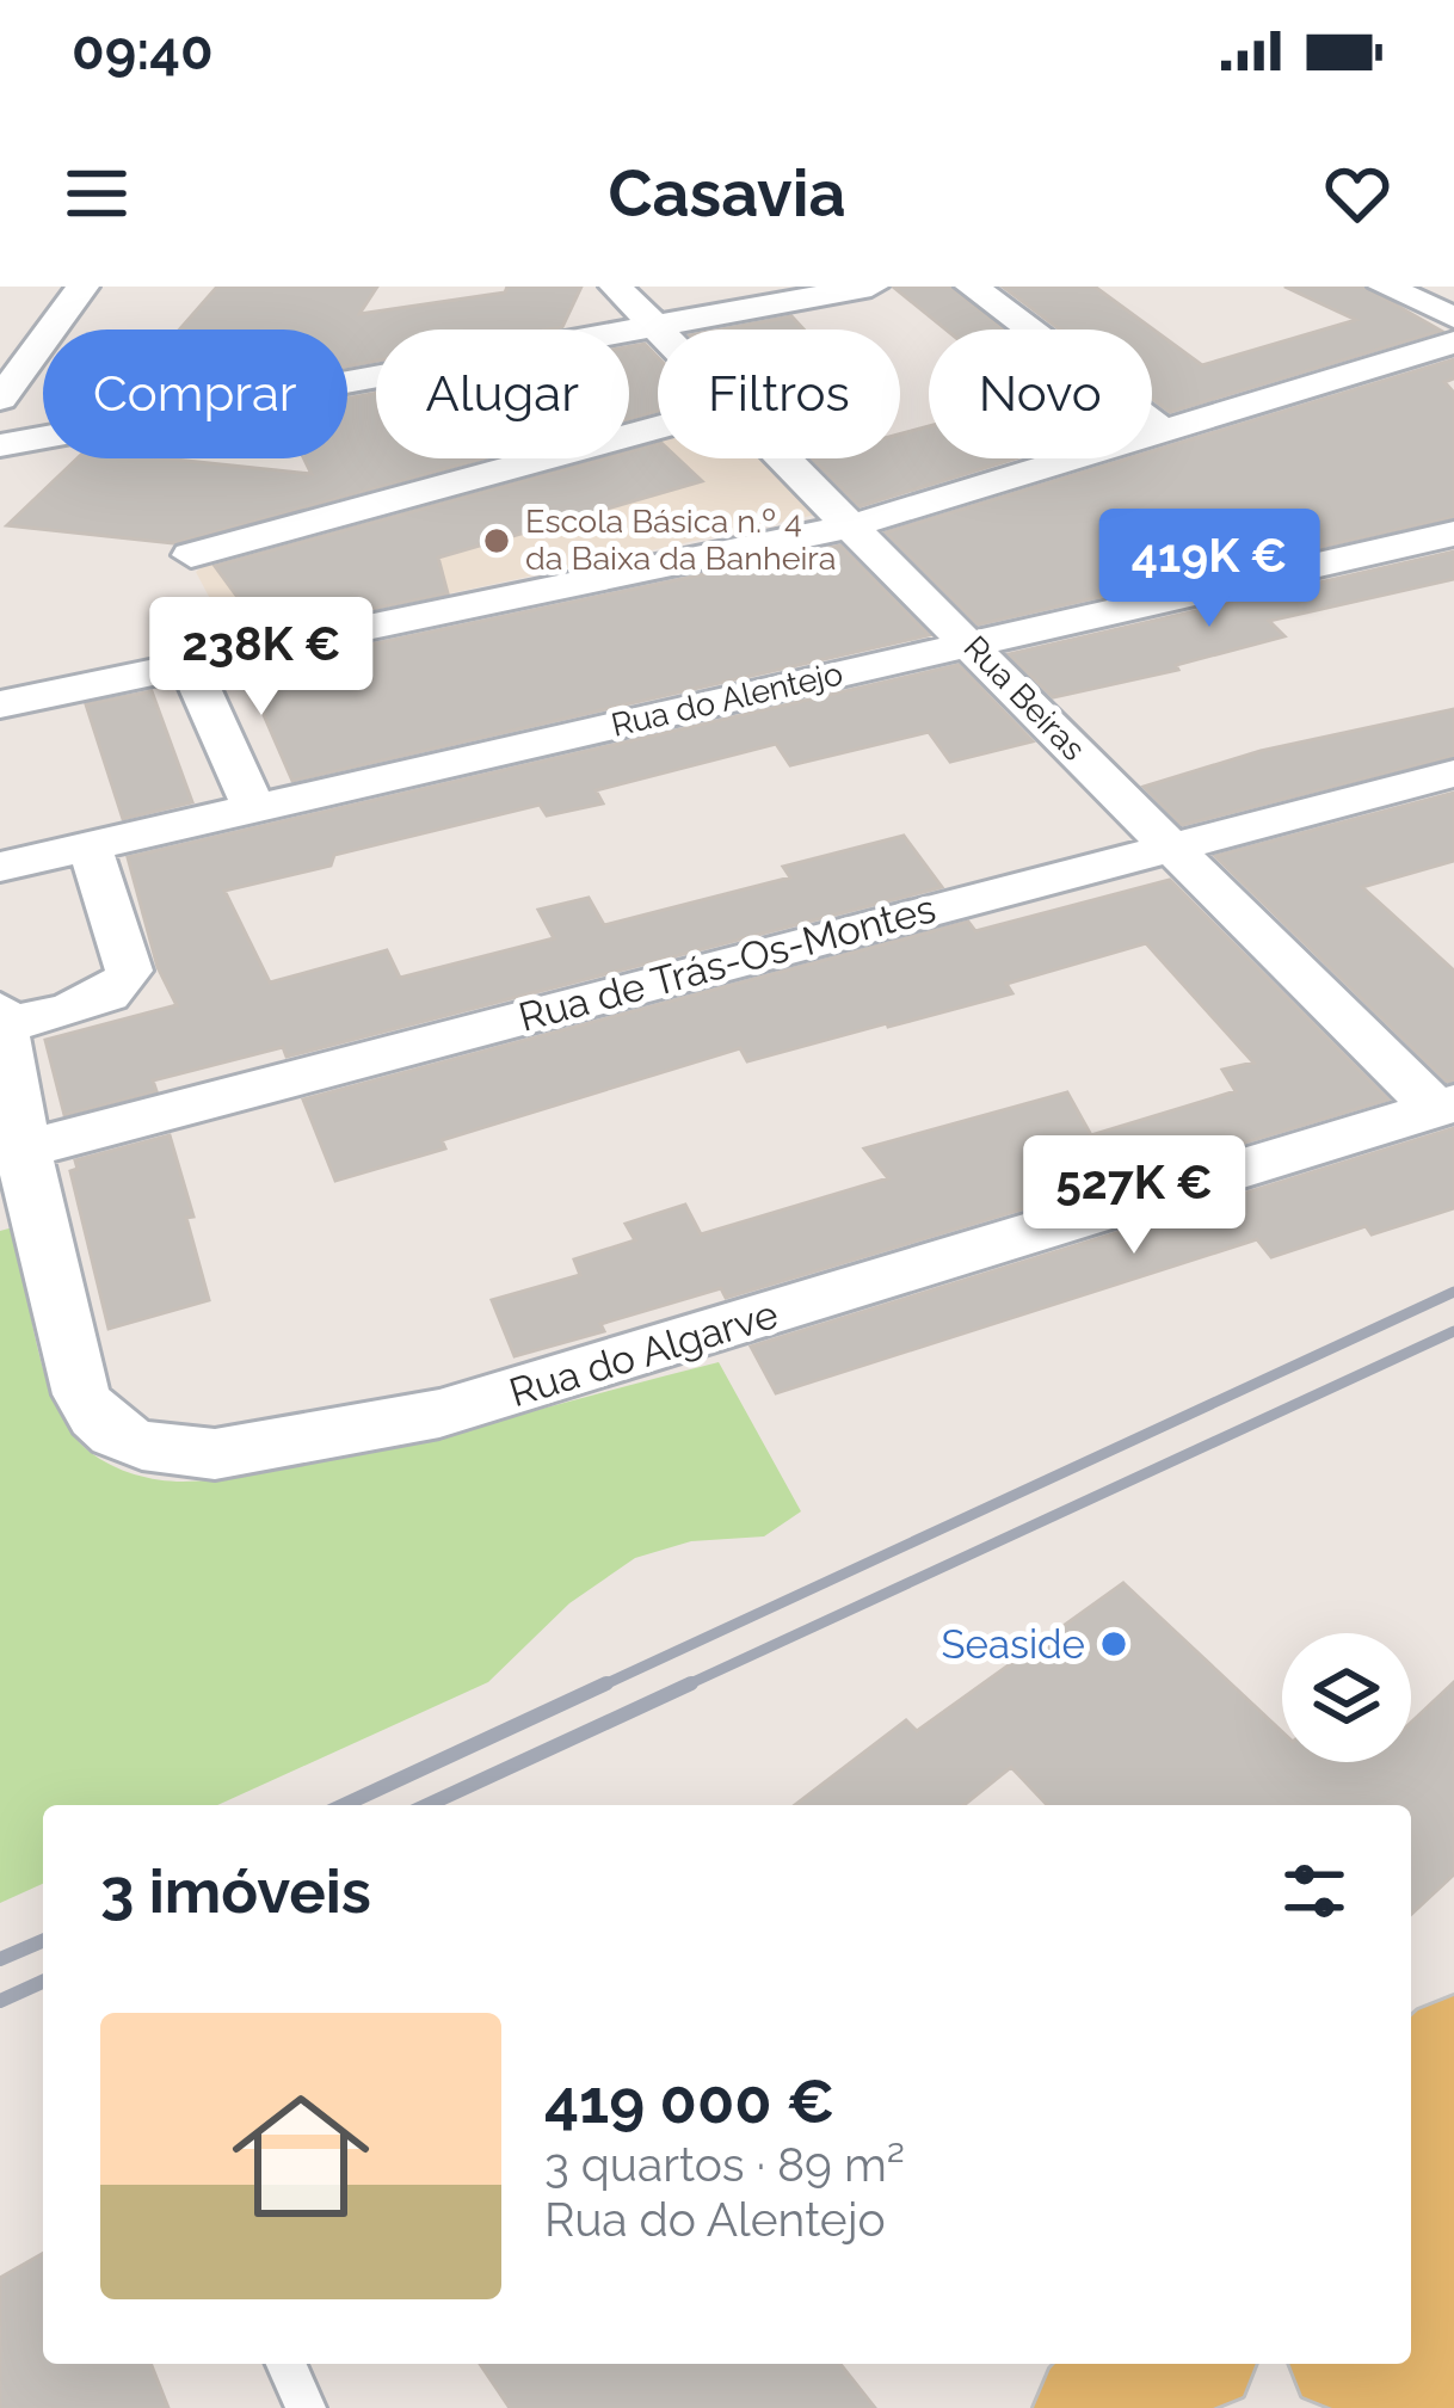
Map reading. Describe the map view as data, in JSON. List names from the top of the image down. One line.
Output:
{"streets":{"street":["Rua Beiras","Rua do Alentejo","Rua de Trás-Os-Montes","Rua do Algarve"]},"crossings":[["Rua Beiras","Rua do Alentejo"],["Rua Beiras","Rua de Trás-Os-Montes"],["Rua Beiras","Rua do Algarve"],["Rua de Trás-Os-Montes","Rua do Algarve"]],"places":["Escola Básica n.º 4 da Baixa da Banheira","Seaside"],"page":{"status":"09:40","header":"Casavia","chip":["Comprar","Alugar","Filtros","Novo"],"price":["419K €","238K €","527K €"],"heading":"3 imóveis","list":[{"name":"419 000 €","note":"3 quartos · 89 m² · Rua do Alentejo"}]}}
